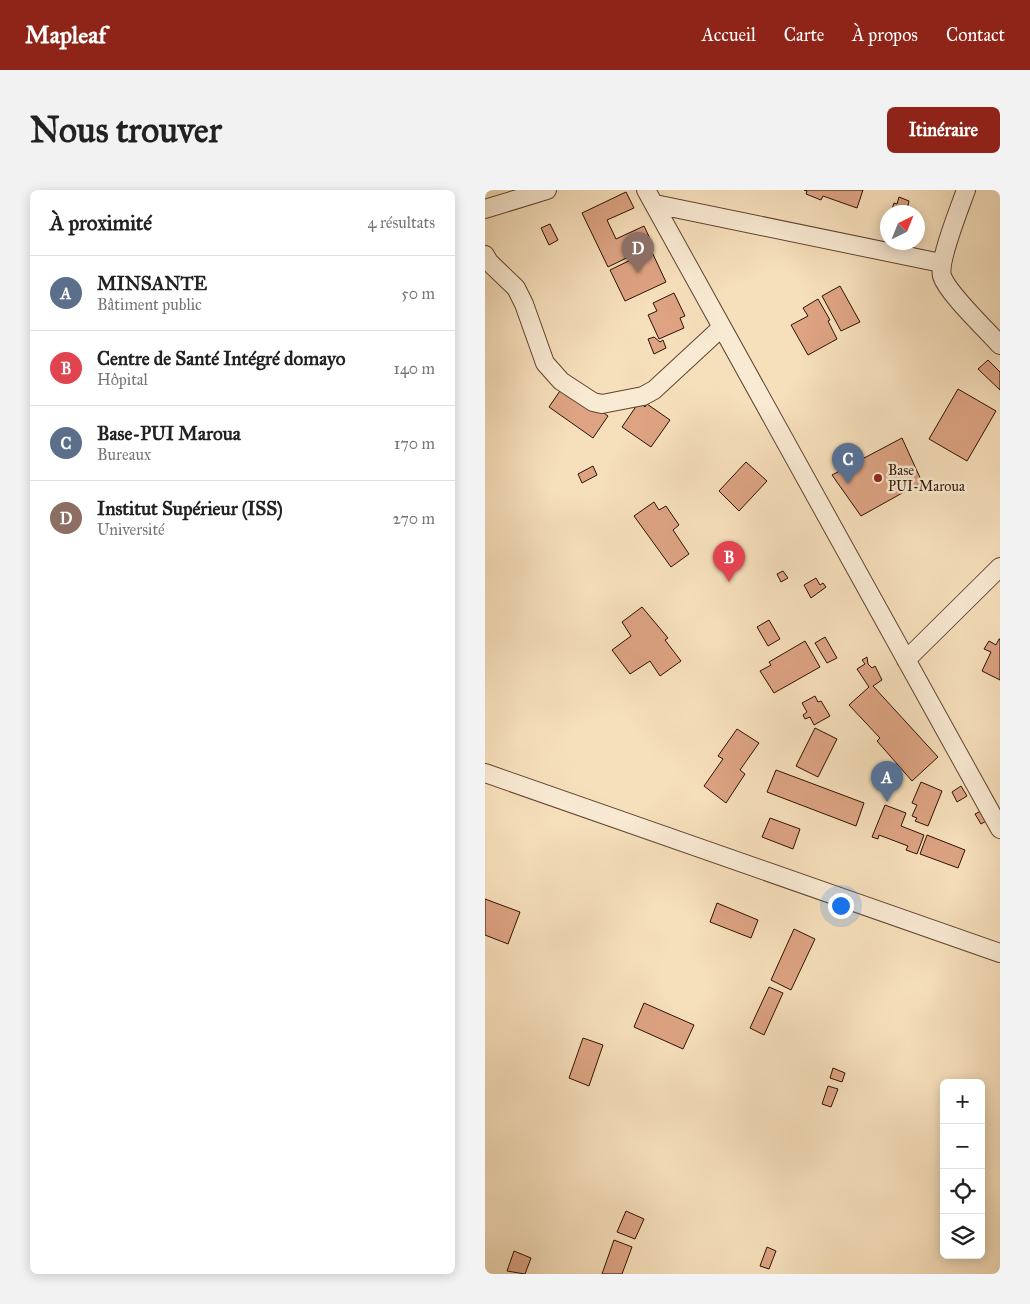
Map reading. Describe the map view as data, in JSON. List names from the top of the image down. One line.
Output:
{"places":["Base PUI-Maroua"],"north":"top right","page":{"header":"Mapleaf","nav":["Accueil","Carte","À propos","Contact"],"buttons":"Itinéraire","title":"Nous trouver","heading":["À proximité","4 résultats"],"pins":["D","C","B","A"],"list":[{"mark":"A","name":"MINSANTE","note":"Bâtiment public","value":"50 m"},{"mark":"B","name":"Centre de Santé Intégré domayo","note":"Hôpital","value":"140 m"},{"mark":"C","name":"Base-PUI Maroua","note":"Bureaux","value":"170 m"},{"mark":"D","name":"Institut Supérieur (ISS)","note":"Université","value":"270 m"}],"map_buttons":["+","−"]}}
